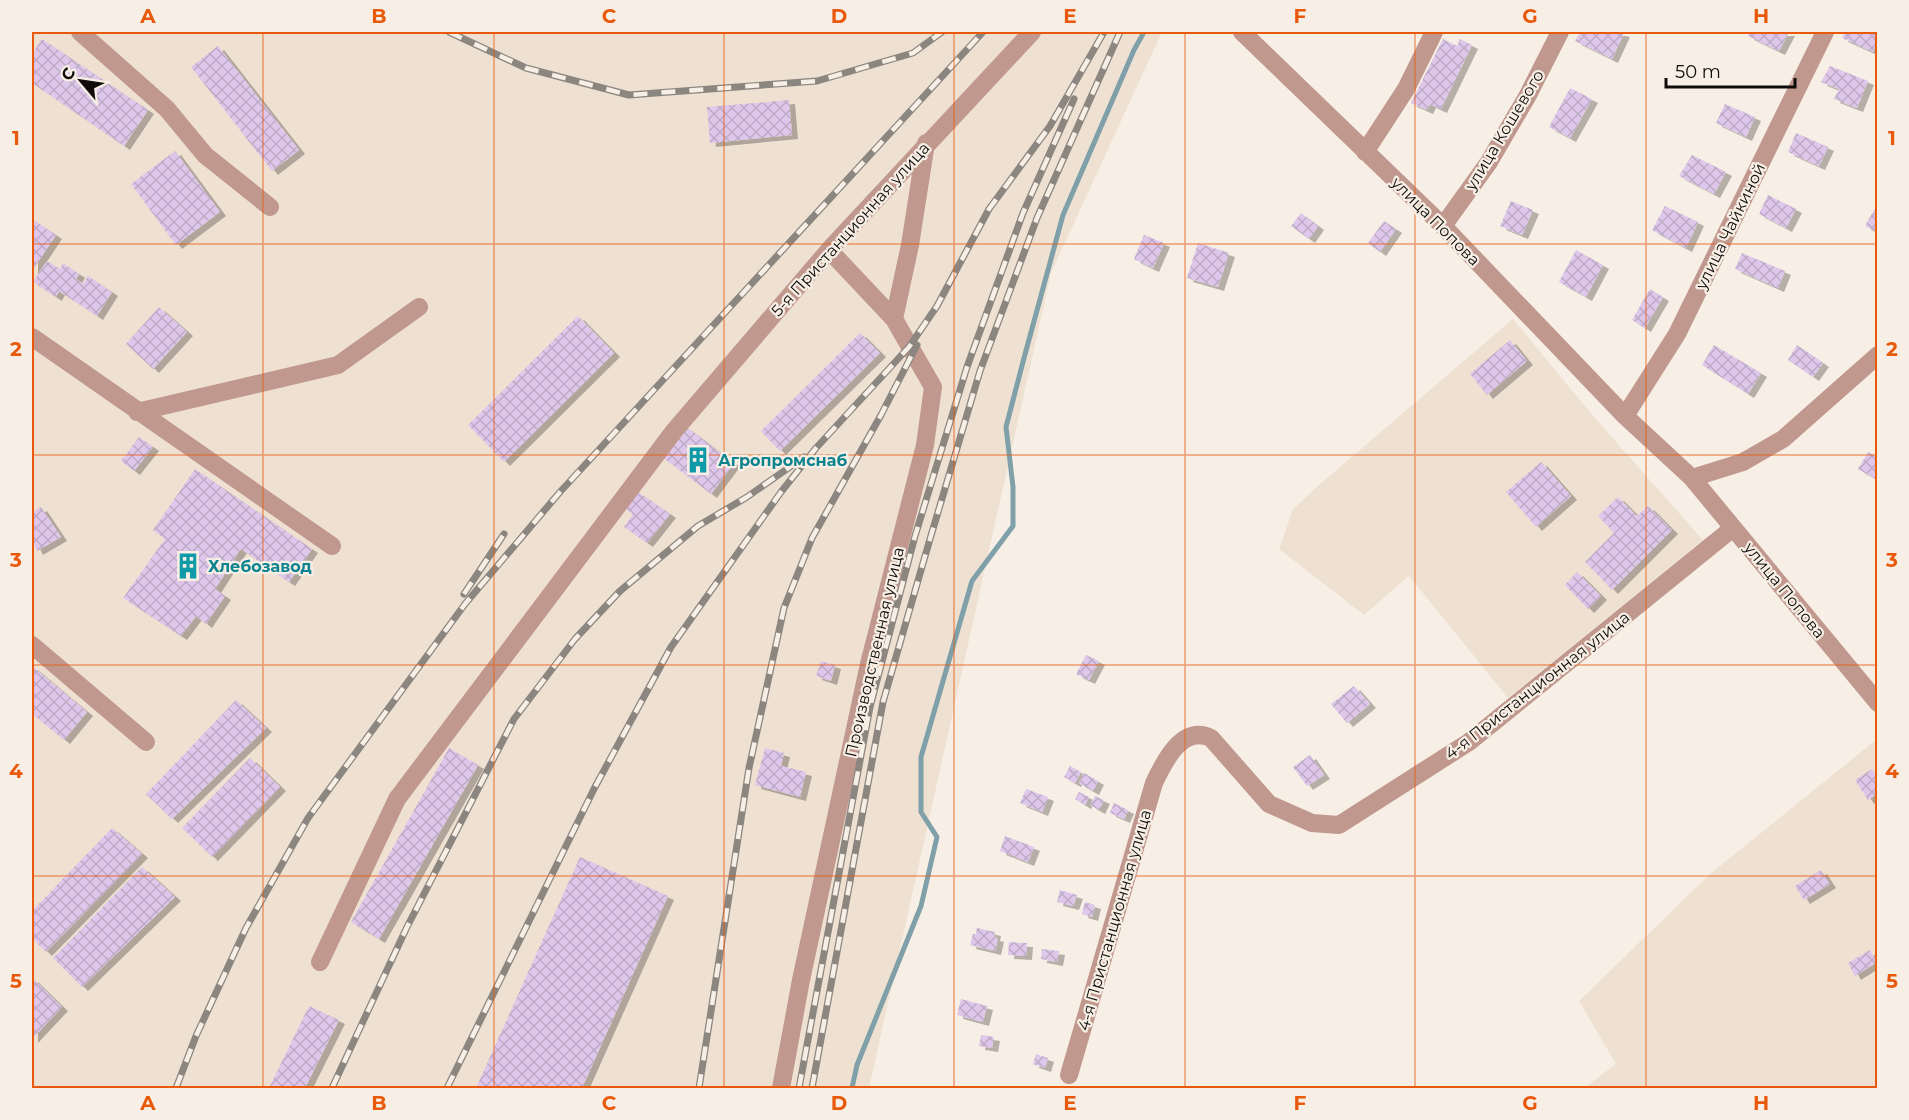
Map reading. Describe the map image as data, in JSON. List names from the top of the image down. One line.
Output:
{"streets":{"street":["улица Кошевого","улица Попова","улица Чайкиной","5-я Пристанционная улица","Производственная улица","4-я Пристанционная улица"]},"crossings":[["улица Кошевого","улица Попова"],["улица Попова","улица Чайкиной"],["улица Попова","4-я Пристанционная улица"],["5-я Пристанционная улица","Производственная улица"]],"places":{"building":["Агропромснаб","Хлебозавод"]},"scale_bar":"50 m","north":"top left","grid":{"columns":["A","B","C","D","E","F","G","H"],"rows":["1","2","3","4","5"]}}
